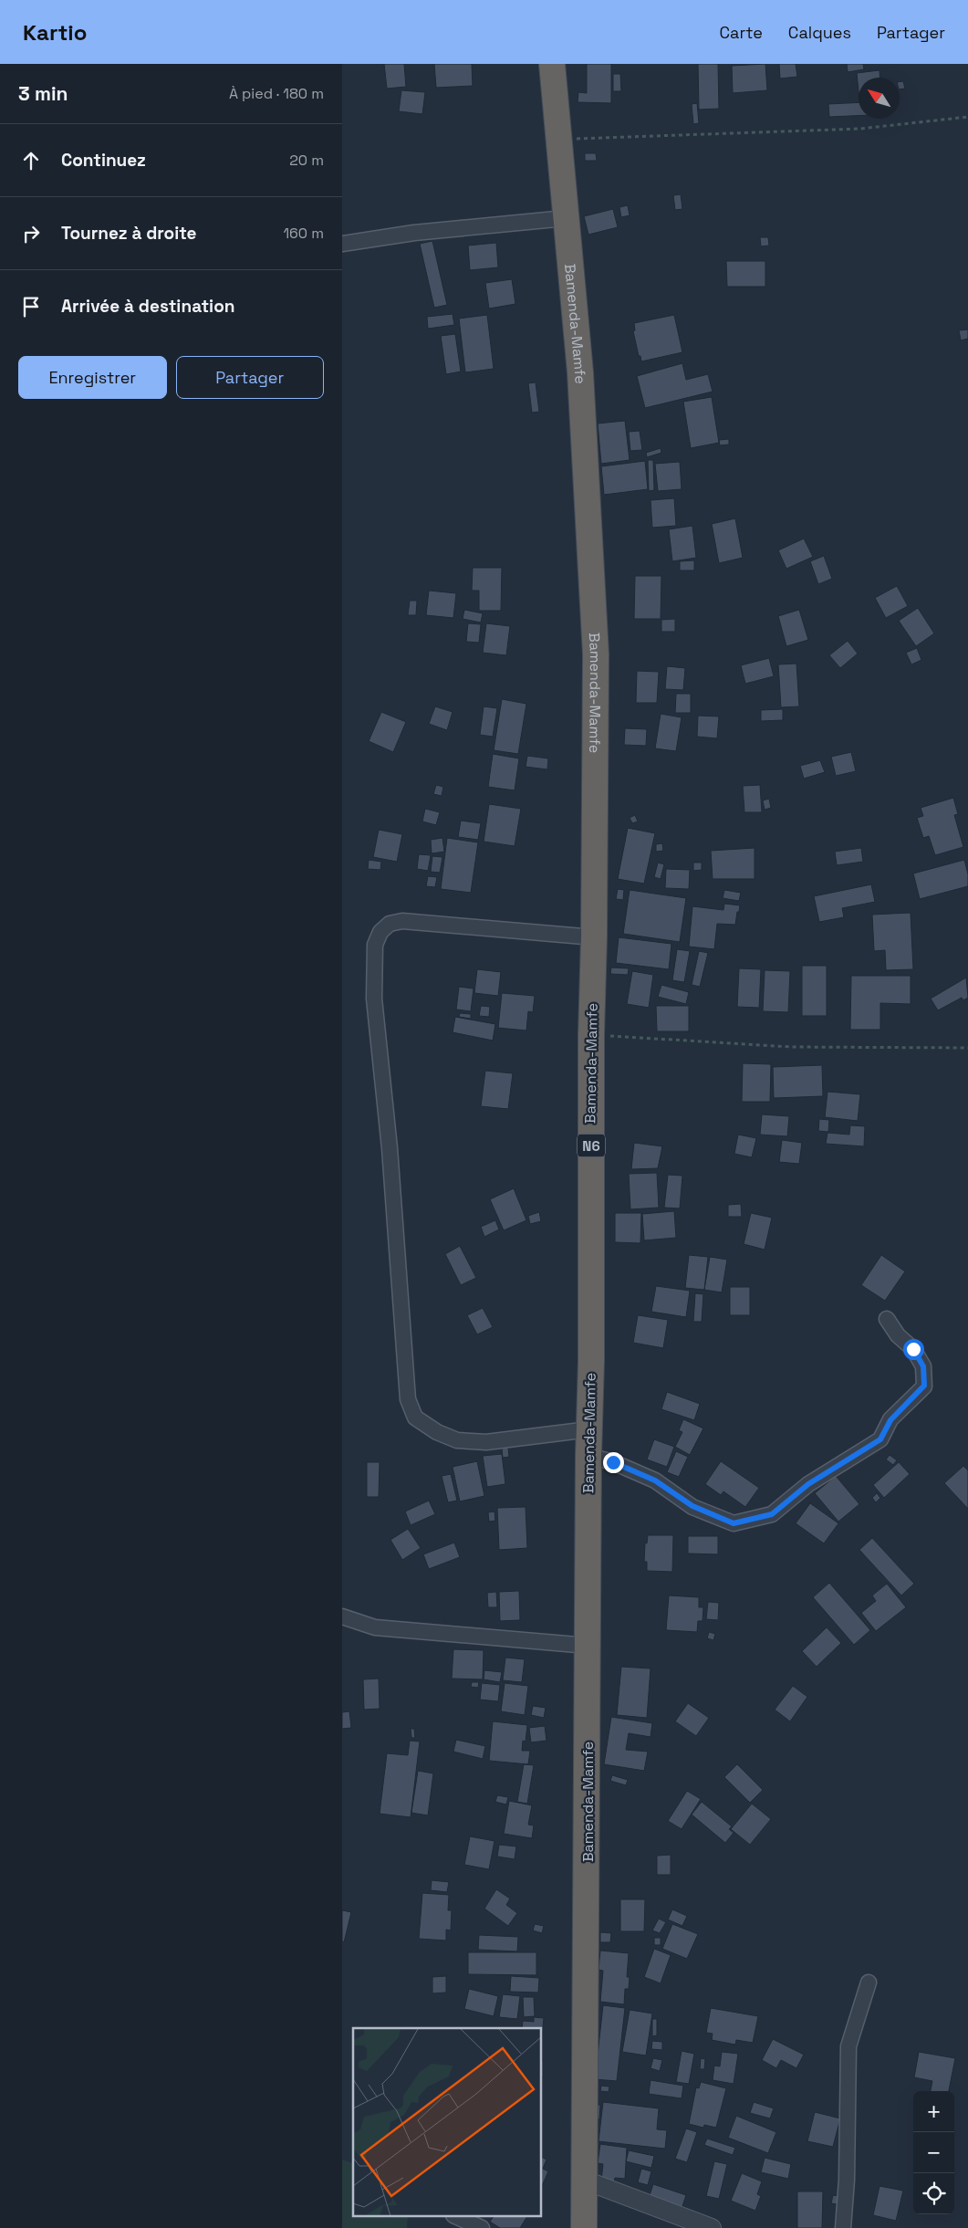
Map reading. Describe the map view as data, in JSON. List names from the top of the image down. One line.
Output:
{"streets":{"highway":["Bamenda-Mamfe","N6"]},"north":"top left","page":{"header":"Kartio","nav":["Carte","Calques","Partager"],"heading":["3 min","À pied · 180 m"],"list":[["Continuez","20 m"],["Tournez à droite","160 m"],"Arrivée à destination"],"buttons":["Enregistrer","Partager"],"map_buttons":["+","−"]}}
